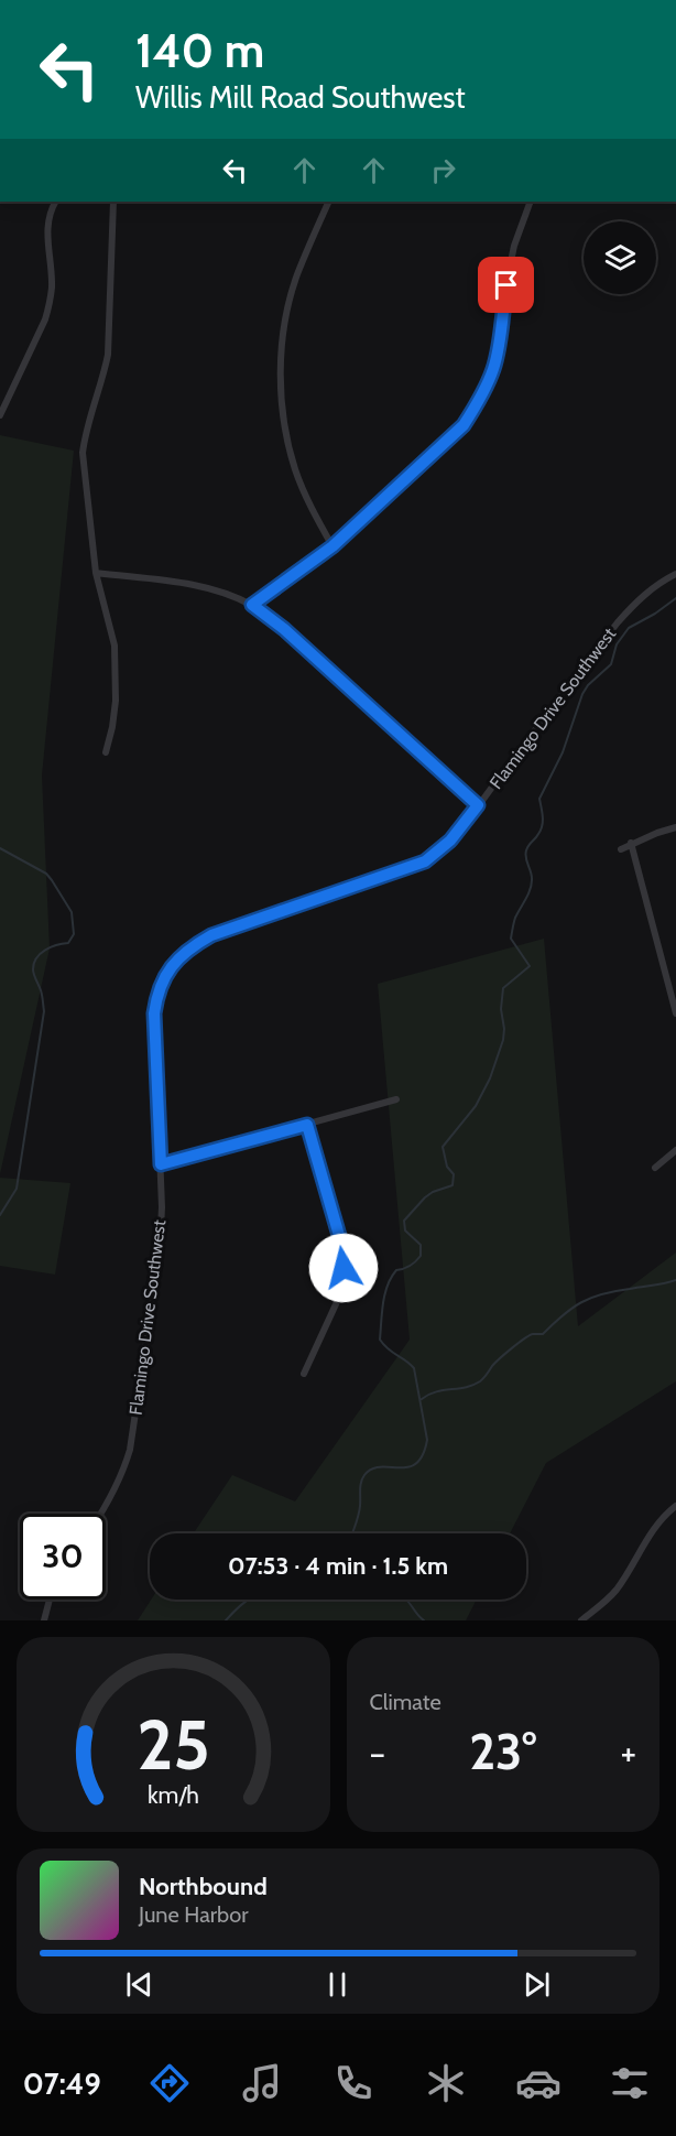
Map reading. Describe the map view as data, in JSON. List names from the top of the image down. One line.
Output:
{"streets":{"street":["Flamingo Drive Southwest"]},"page":{"turn":["140 m","Willis Mill Road Southwest"],"limit":"30","trip":"07:53 · 4 min · 1.5 km","tile":"Climate","heat":["−","23°","+"],"song":["Northbound","June Harbor"],"tabs":"07:49","gauge":["25","km/h"]}}
